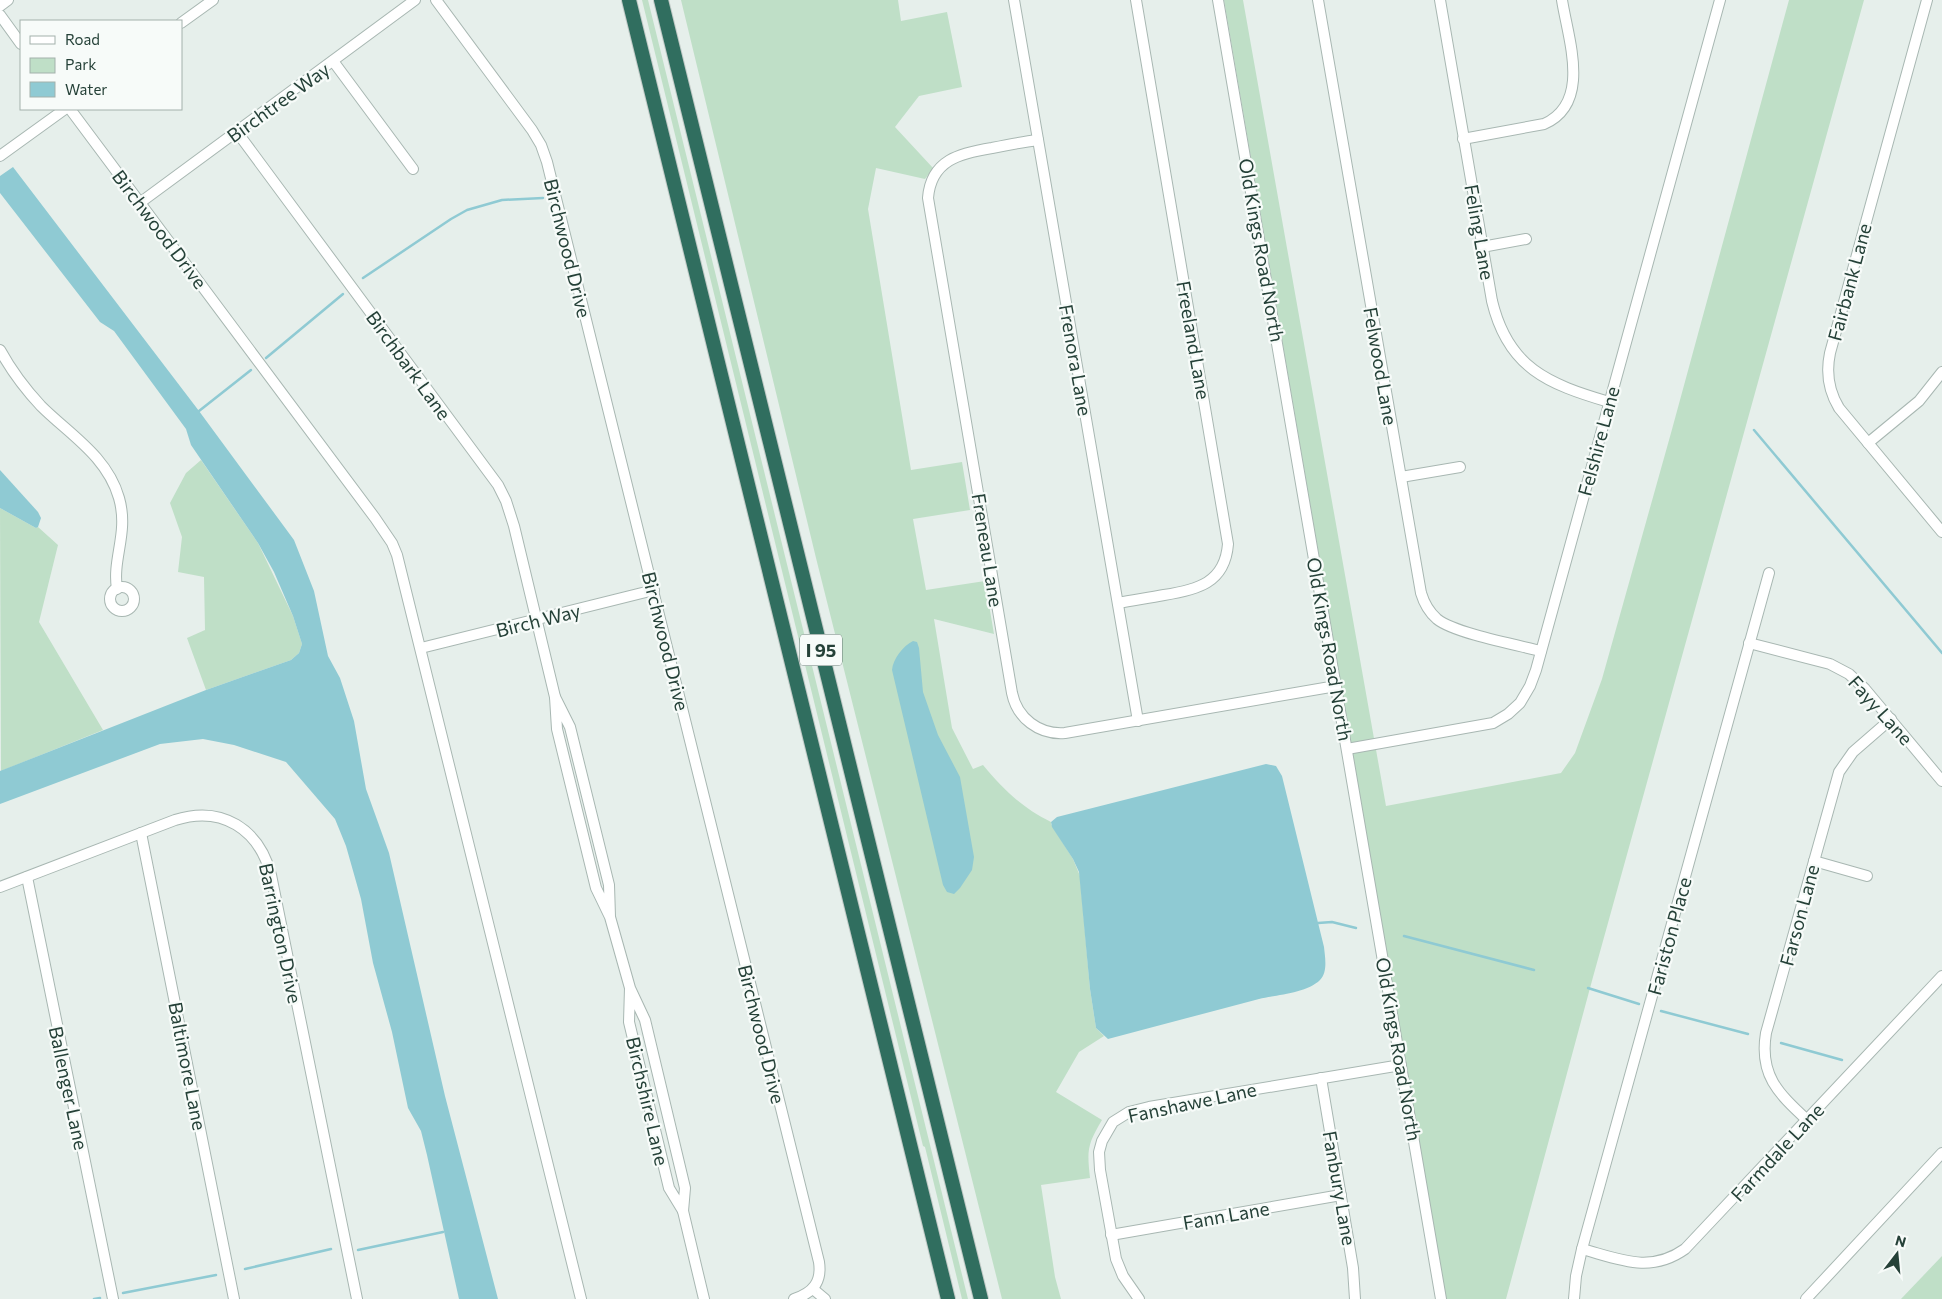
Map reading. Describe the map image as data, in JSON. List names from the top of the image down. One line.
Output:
{"streets":{"highway":["I 95"],"street":["Birchtree Way","Birchwood Drive","Feling Lane","Old Kings Road North","Fairbank Lane","Freeland Lane","Frenora Lane","Birchbark Lane","Felwood Lane","Felshire Lane","Freneau Lane","Birch Way","Fayy Lane","Farson Lane","Barrington Drive","Fariston Place","Baltimore Lane","Ballenger Lane","Birchshire Lane","Fanshawe Lane","Farmdale Lane","Fanbury Lane","Fann Lane"]},"crossings":[["Birchtree Way","Birchwood Drive"],["Birchtree Way","Birchbark Lane"],["Birchwood Drive","Birch Way"],["Feling Lane","Felshire Lane"],["Old Kings Road North","Felshire Lane"],["Old Kings Road North","Freneau Lane"],["Old Kings Road North","Fanshawe Lane"],["Freeland Lane","Frenora Lane"],["Frenora Lane","Freneau Lane"],["Birchbark Lane","Birch Way"],["Birchbark Lane","Birchshire Lane"],["Felwood Lane","Felshire Lane"],["Birch Way","Birchshire Lane"],["Fayy Lane","Farson Lane"],["Fayy Lane","Fariston Place"],["Farson Lane","Farmdale Lane"],["Barrington Drive","Baltimore Lane"],["Barrington Drive","Ballenger Lane"],["Fariston Place","Farmdale Lane"],["Fanshawe Lane","Fanbury Lane"],["Fanshawe Lane","Fann Lane"],["Fanbury Lane","Fann Lane"]],"legend":["Road","Park","Water"],"north":"top"}
